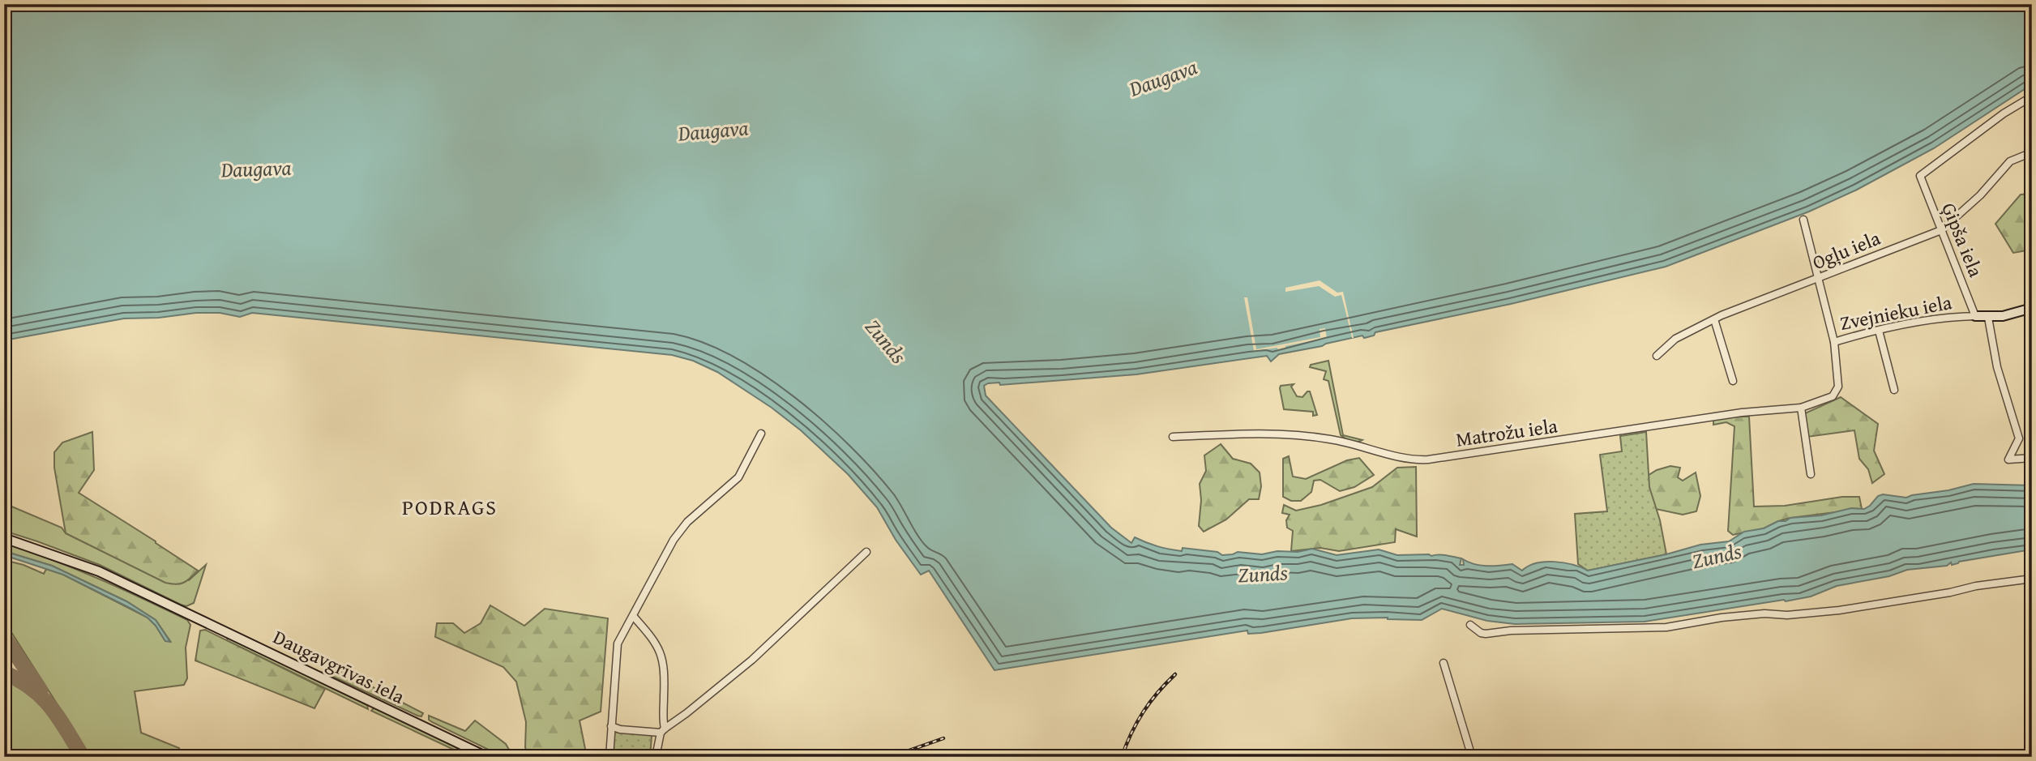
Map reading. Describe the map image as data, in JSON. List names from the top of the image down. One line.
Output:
{"streets":{"main road":["Zvejnieku iela","Daugavgrīvas iela"],"street":["Ģipša iela","Ogļu iela","Matrožu iela"]},"crossings":[["Ģipša iela","Ogļu iela"],["Ģipša iela","Zvejnieku iela"],["Zvejnieku iela","Matrožu iela"]],"districts":["PODRAGS"],"water":["Daugava","Zunds"]}
